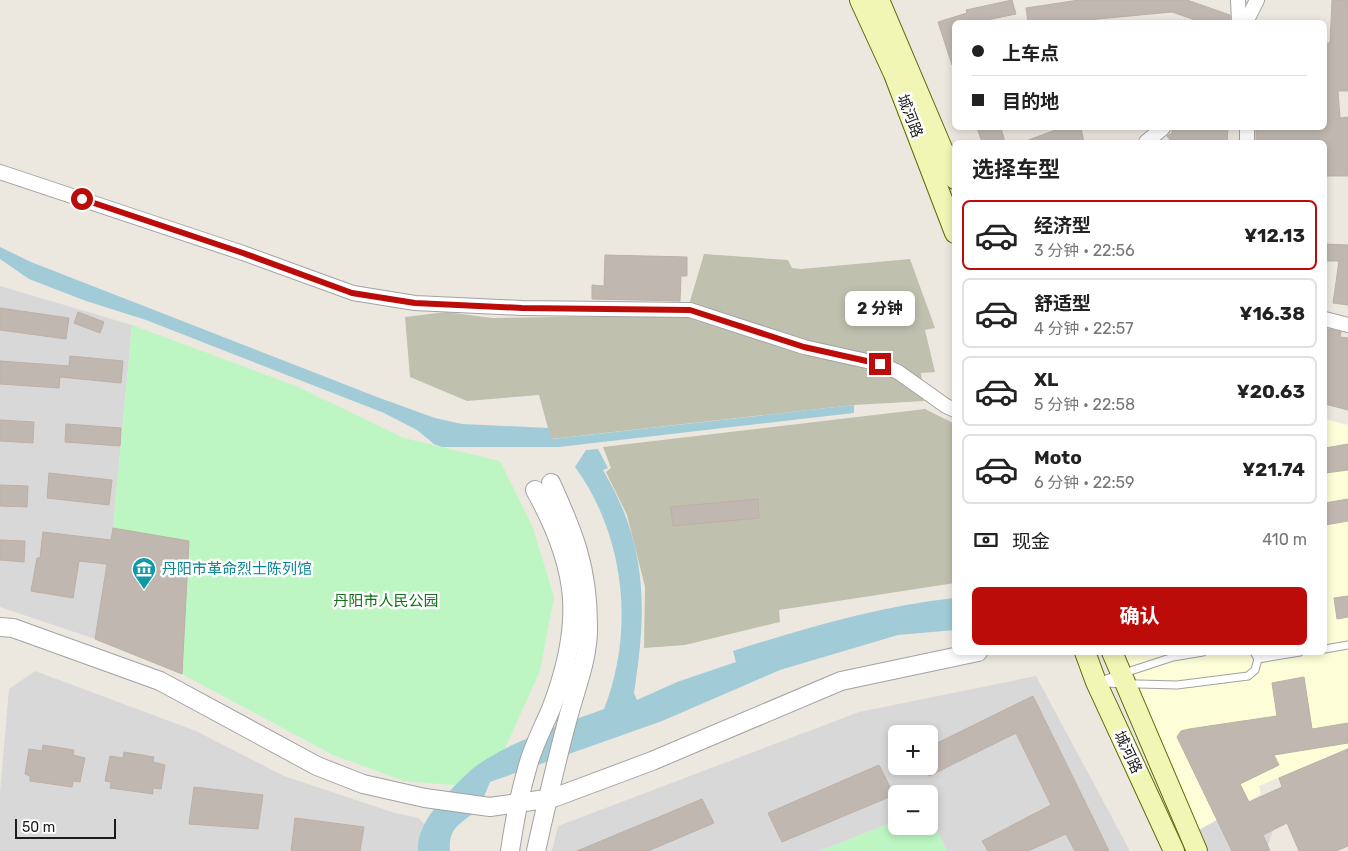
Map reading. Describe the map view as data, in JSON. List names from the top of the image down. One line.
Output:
{"streets":{"main road":["城河路"]},"parks":["丹阳市人民公园"],"places":{"museum":["丹阳市革命烈士陈列馆"]},"scale_bar":"50 m","page":{"banner":["上车点","目的地"],"heading":"选择车型","list":[{"name":"经济型","note":"3 分钟 · 22:56","value":"¥12.13"},{"name":"舒适型","note":"4 分钟 · 22:57","value":"¥16.38"},{"name":"XL","note":"5 分钟 · 22:58","value":"¥20.63"},{"name":"Moto","note":"6 分钟 · 22:59","value":"¥21.74"}],"bubble":"2 分钟","pay":["现金","410 m"],"buttons":"确认","map_buttons":["+","−"],"scale":"50 m"}}
